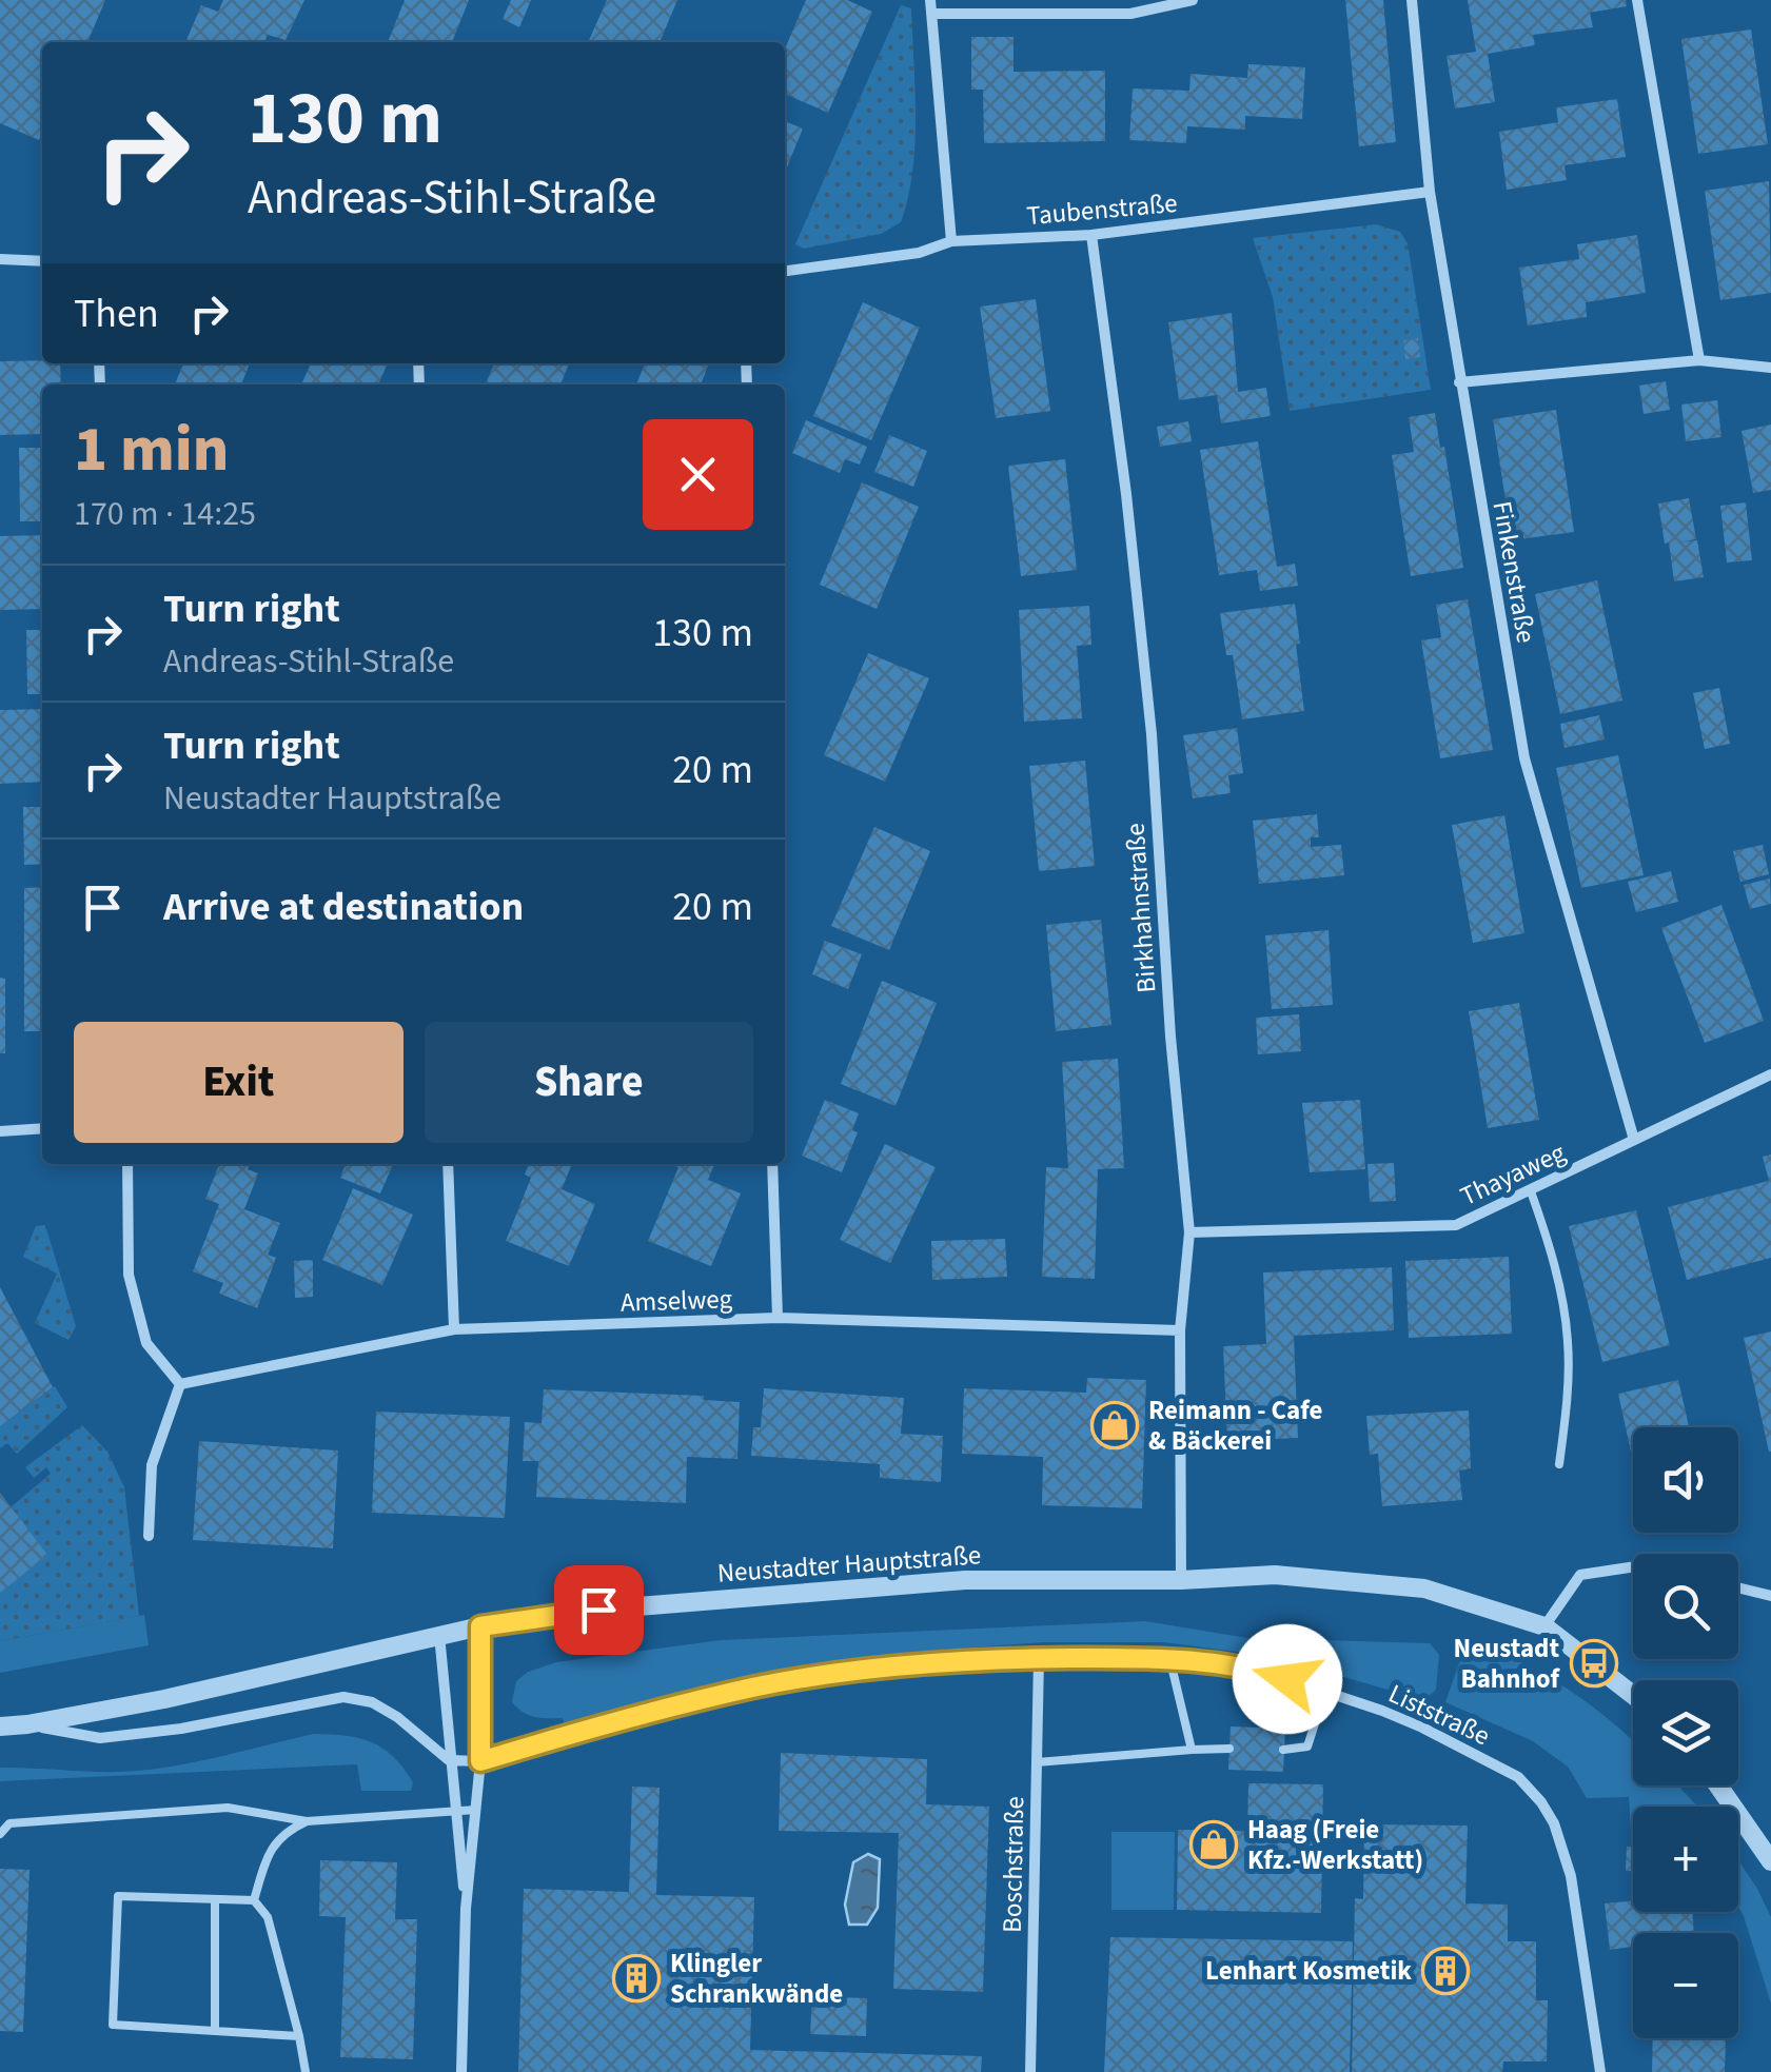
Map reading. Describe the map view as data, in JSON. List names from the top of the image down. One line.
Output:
{"streets":{"street":["Taubenstraße","Finkenstraße","Birkhahnstraße","Thayaweg","Amselweg","Neustadter Hauptstraße","Liststraße","Boschstraße"]},"crossings":[["Taubenstraße","Finkenstraße"],["Taubenstraße","Birkhahnstraße"],["Finkenstraße","Thayaweg"],["Birkhahnstraße","Thayaweg"],["Birkhahnstraße","Amselweg"],["Birkhahnstraße","Neustadter Hauptstraße"],["Neustadter Hauptstraße","Liststraße"],["Liststraße","Boschstraße"]],"places":{"shop":["Reimann - Cafe & Bäckerei","Haag (Freie Kfz.-Werkstatt)"],"bus stop":["Neustadt Bahnhof"],"building":["Lenhart Kosmetik","Klingler Schrankwände"]},"page":{"turn":["130 m","Andreas-Stihl-Straße"],"then":"Then","heading":["1 min","170 m · 14:25"],"list":[{"name":"Turn right","note":"Andreas-Stihl-Straße","value":"130 m"},{"name":"Turn right","note":"Neustadter Hauptstraße","value":"20 m"},{"name":"Arrive at destination","value":"20 m"}],"buttons":["Exit","Share"],"map_buttons":["+","−"]}}
